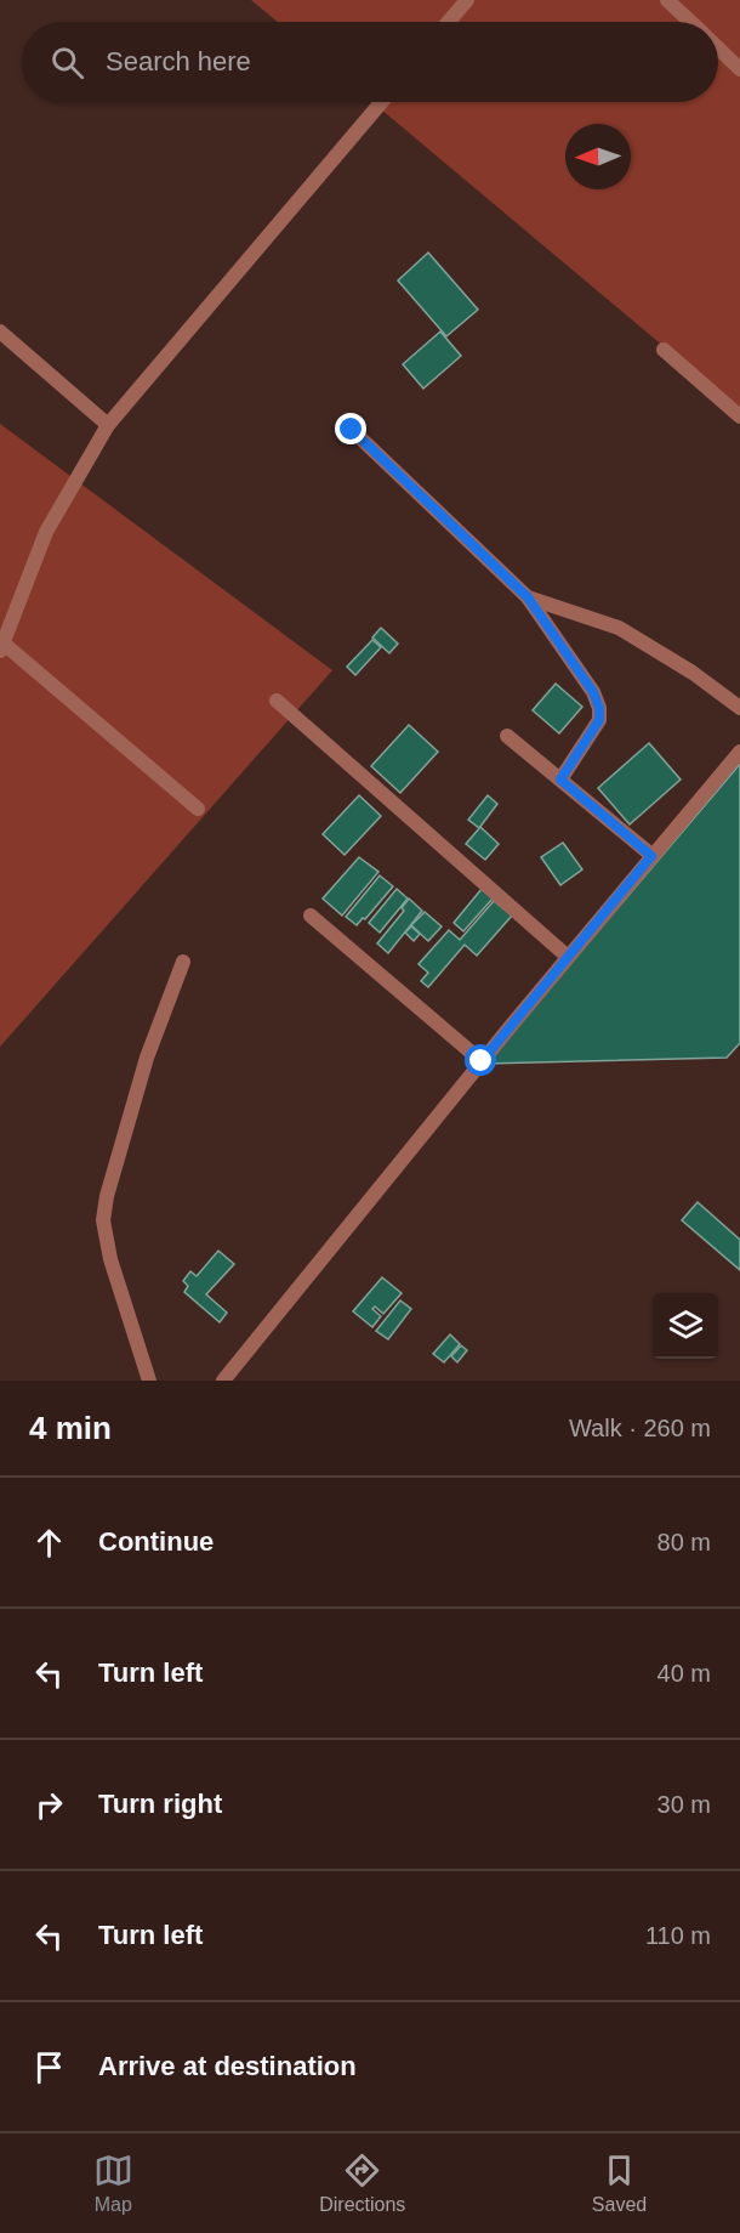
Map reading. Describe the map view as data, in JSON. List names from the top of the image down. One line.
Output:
{"north":"left","page":{"search":"Search here","heading":["4 min","Walk · 260 m"],"list":[["Continue","80 m"],["Turn left","40 m"],["Turn right","30 m"],["Turn left","110 m"],"Arrive at destination"],"nav":["Map","Directions","Saved"]}}
